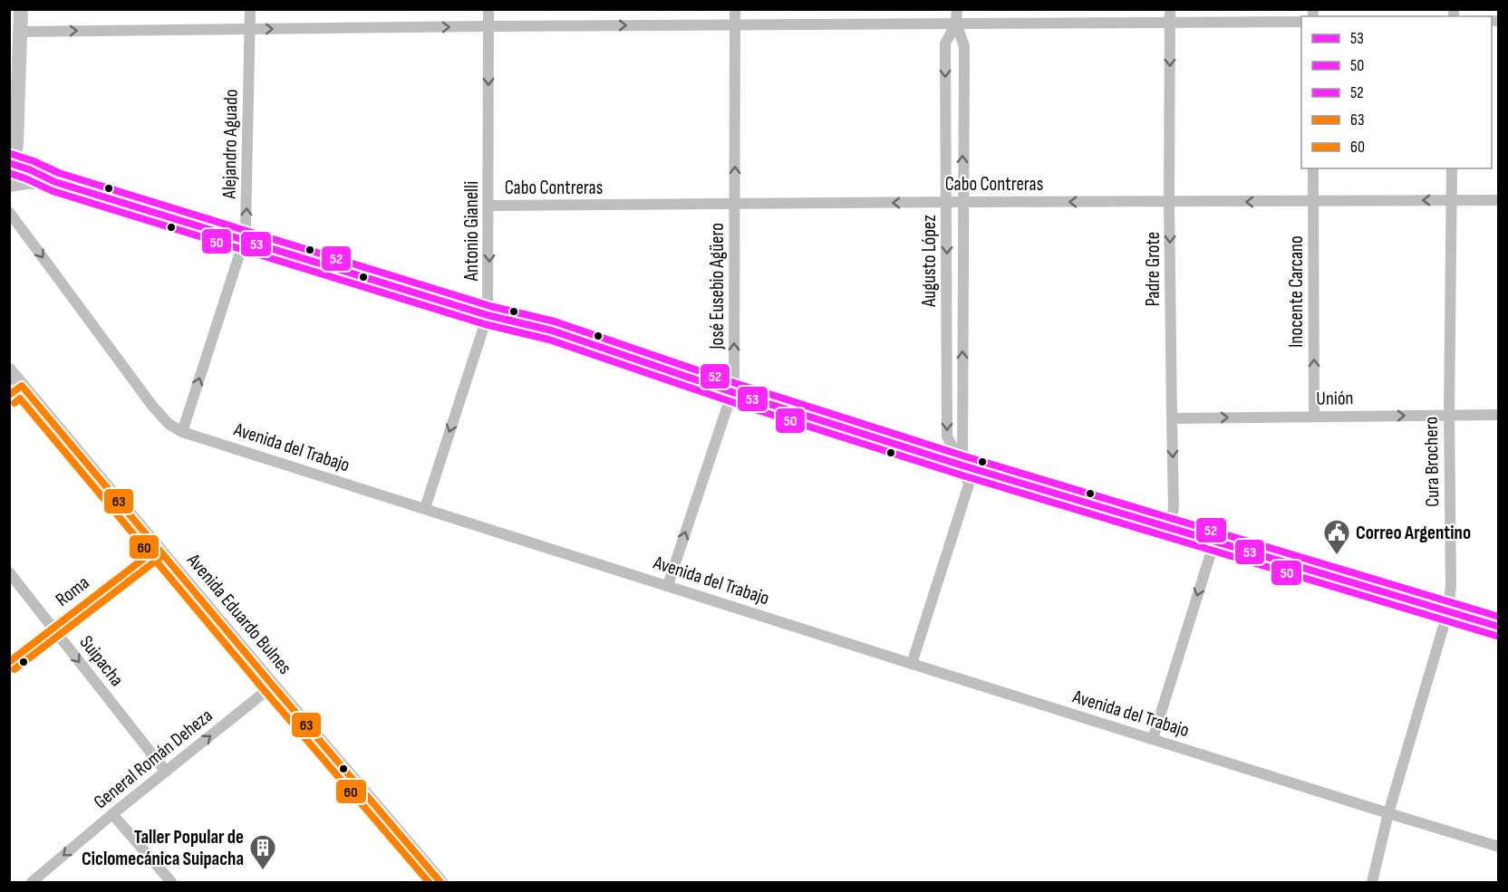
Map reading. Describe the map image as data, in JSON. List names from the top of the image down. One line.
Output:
{"streets":{"main road":["Avenida Eduardo Bulnes"],"street":["Alejandro Aguado","Cabo Contreras","Antonio Gianelli","Augusto López","Padre Grote","José Eusebio Agüero","Inocente Carcano","Unión","Avenida del Trabajo","Cura Brochero","Roma","Suipacha","General Román Deheza"]},"crossings":[["Alejandro Aguado","Avenida del Trabajo"],["Cabo Contreras","Antonio Gianelli"],["Cabo Contreras","Augusto López"],["Cabo Contreras","Padre Grote"],["Cabo Contreras","José Eusebio Agüero"],["Cabo Contreras","Inocente Carcano"],["Cabo Contreras","Cura Brochero"],["Antonio Gianelli","Avenida del Trabajo"],["Augusto López","Avenida del Trabajo"],["Padre Grote","Unión"],["José Eusebio Agüero","Avenida del Trabajo"],["Inocente Carcano","Unión"],["Unión","Cura Brochero"],["Avenida del Trabajo","Cura Brochero"],["Roma","Avenida Eduardo Bulnes"],["Roma","Suipacha"],["Avenida Eduardo Bulnes","General Román Deheza"],["Suipacha","General Román Deheza"]],"one_way":["Alejandro Aguado","Cabo Contreras","Antonio Gianelli","Padre Grote","José Eusebio Agüero","Inocente Carcano","Unión","Suipacha"],"places":{"public building":["Correo Argentino"],"building":["Taller Popular de Ciclomecánica Suipacha"]},"lines":["transit line 52","transit line 53","transit line 50","transit line 63","transit line 60"],"legend":["53","50","52","63","60"]}
